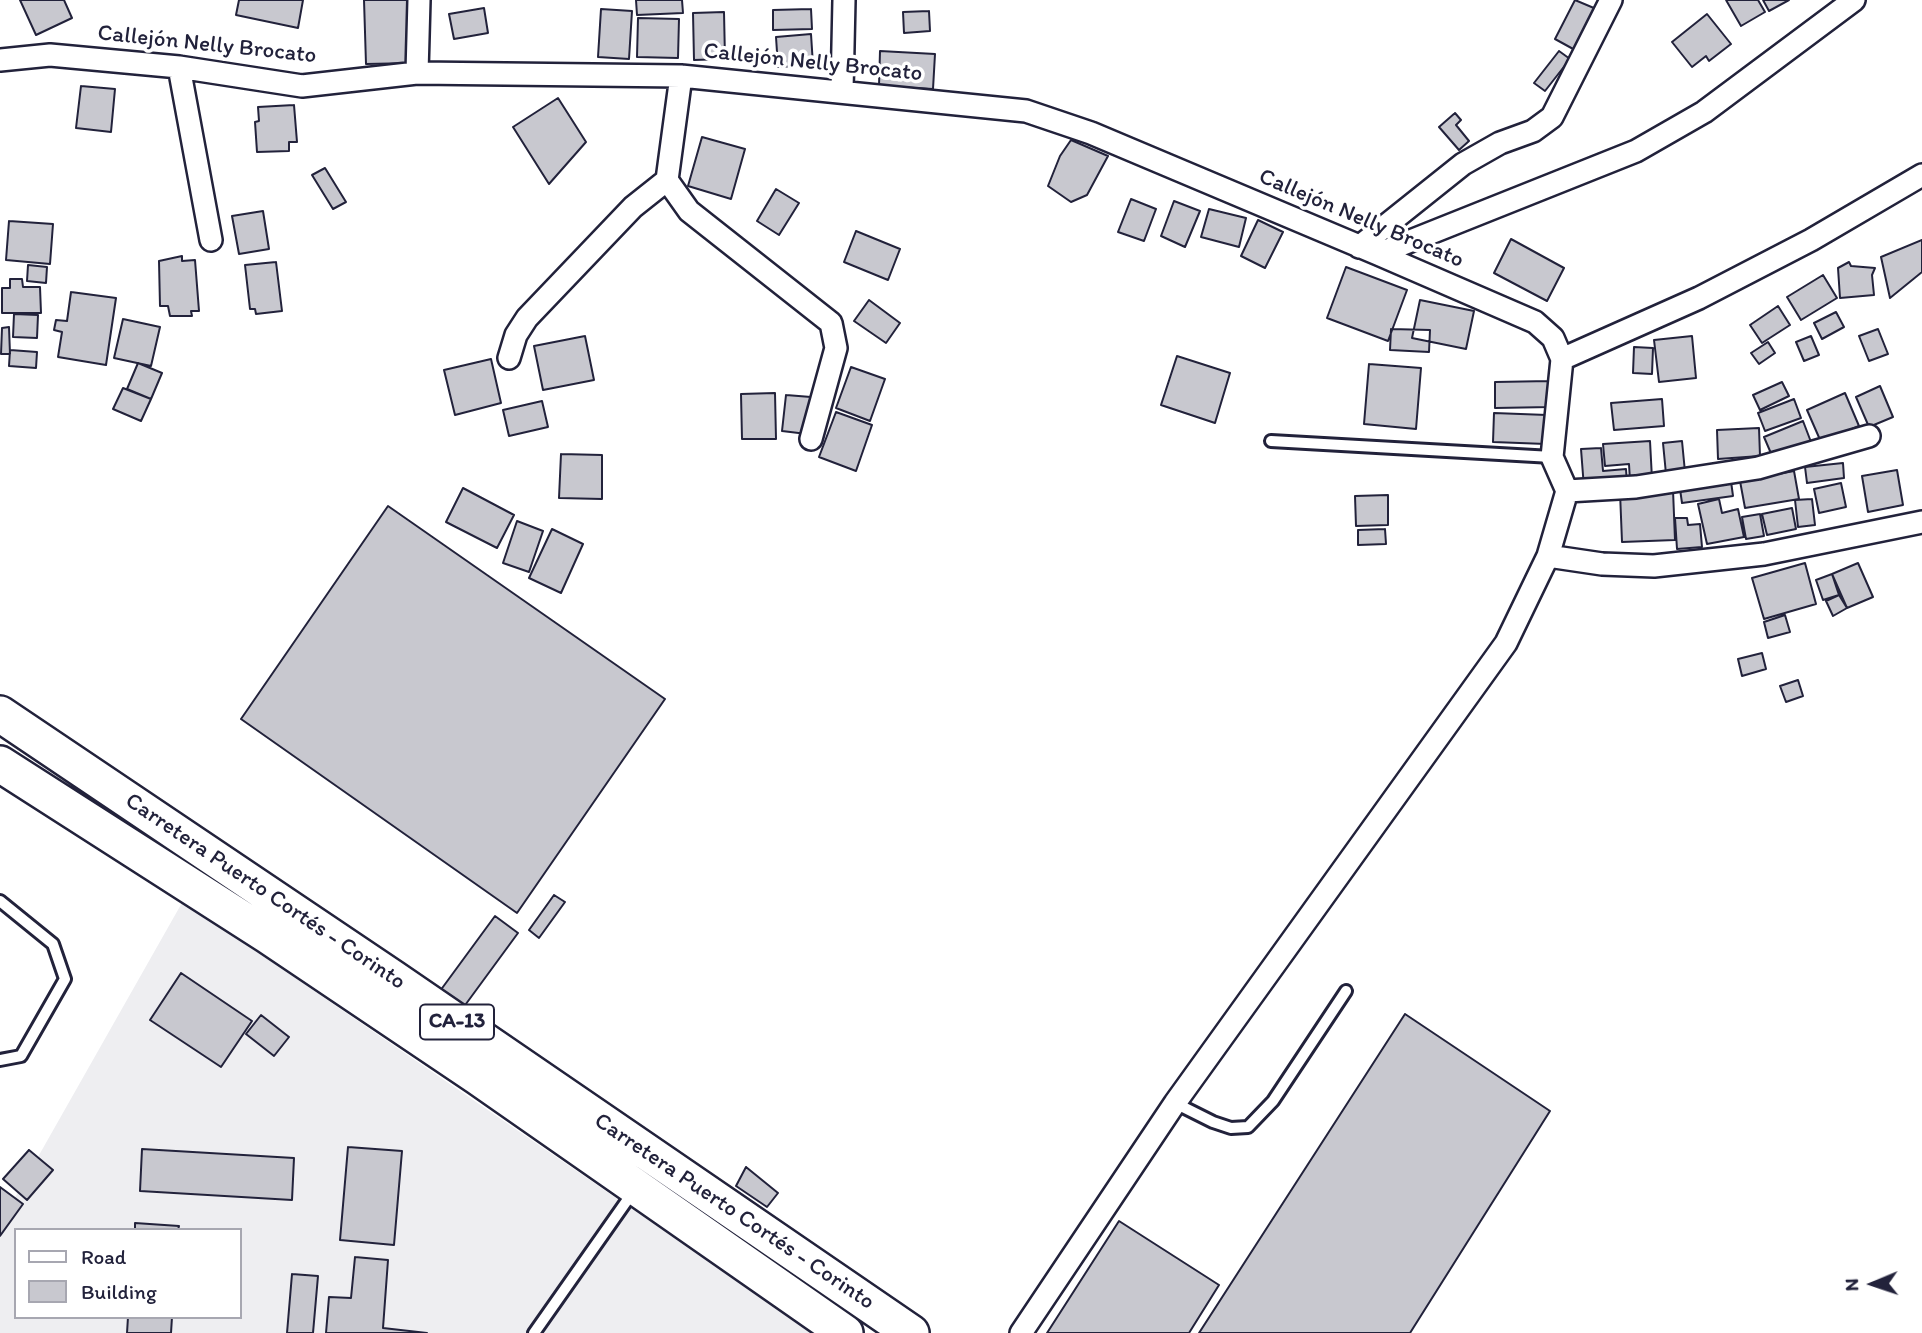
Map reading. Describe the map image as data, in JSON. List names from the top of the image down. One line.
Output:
{"streets":{"highway":["Carretera Puerto Cortés - Corinto","CA-13"],"street":["Callejón Nelly Brocato"]},"legend":["Road","Building"],"north":"left"}
